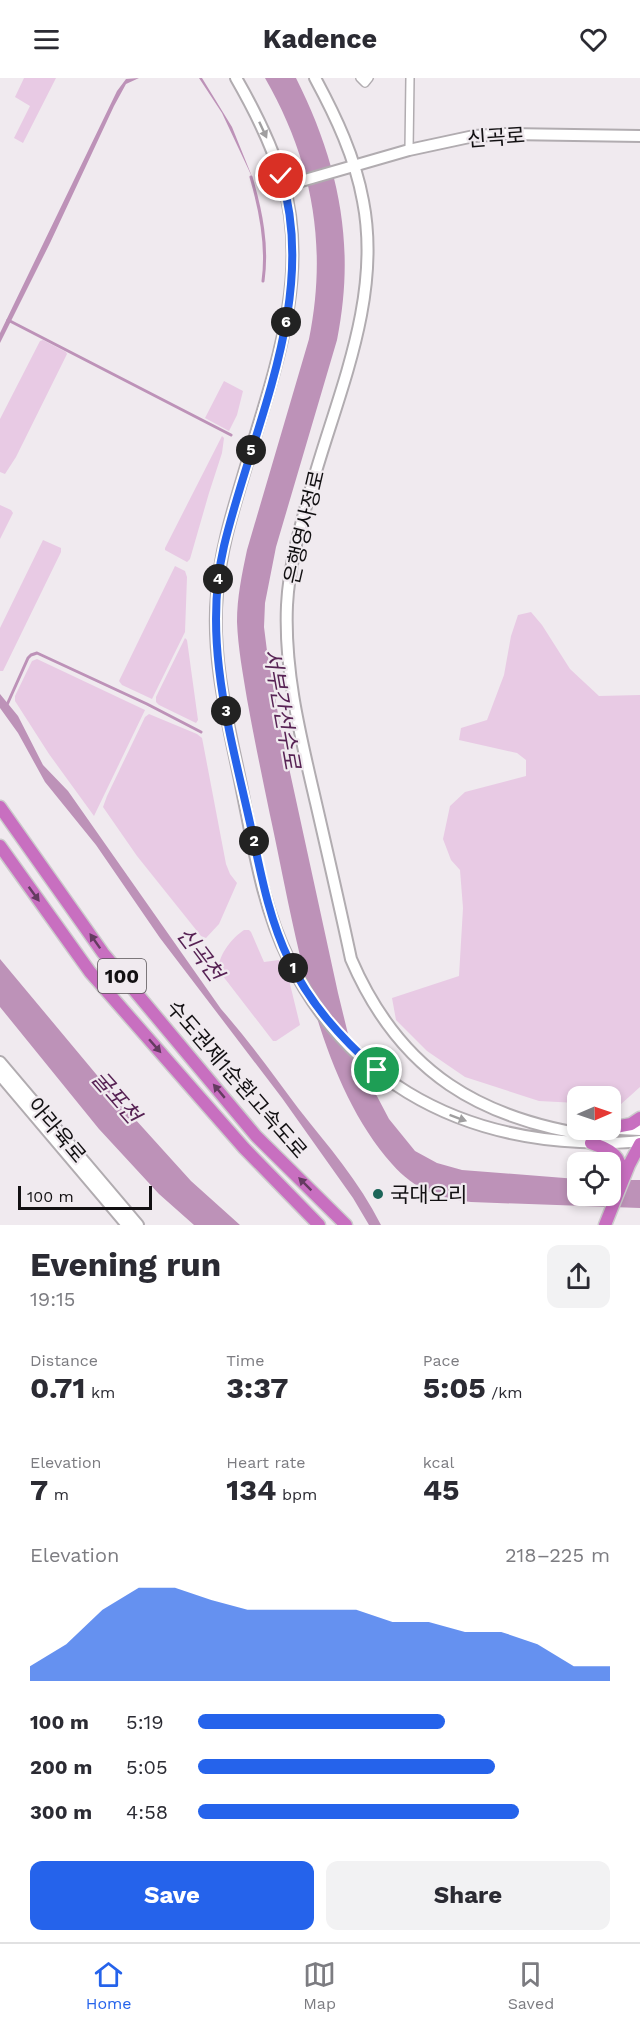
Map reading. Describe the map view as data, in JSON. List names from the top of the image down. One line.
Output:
{"streets":{"highway":["100","수도권제1순환고속도로"],"street":["신곡로","은행영사정로","아라육로"]},"crossings":[["신곡로","은행영사정로"]],"water":["서부간선수로","신곡천","굴포천"],"places":["국대오리"],"scale_bar":"100 m","north":"right","page":{"header":"Kadence","pins":["6","5","4","3","2","1"],"scale":"100 m","heading":["Evening run","19:15"],"stats":[["Distance","0.71 km"],["Time","3:37"],["Pace","5:05 /km"],["Elevation","7 m"],["Heart rate","134 bpm"],["kcal","45"]],"chart":["Elevation","218–225 m"],"list":[{"name":"100 m","note":"5:19"},{"name":"200 m","note":"5:05"},{"name":"300 m","note":"4:58"}],"buttons":["Save","Share"],"tabs":["Home","Map","Saved"]}}
